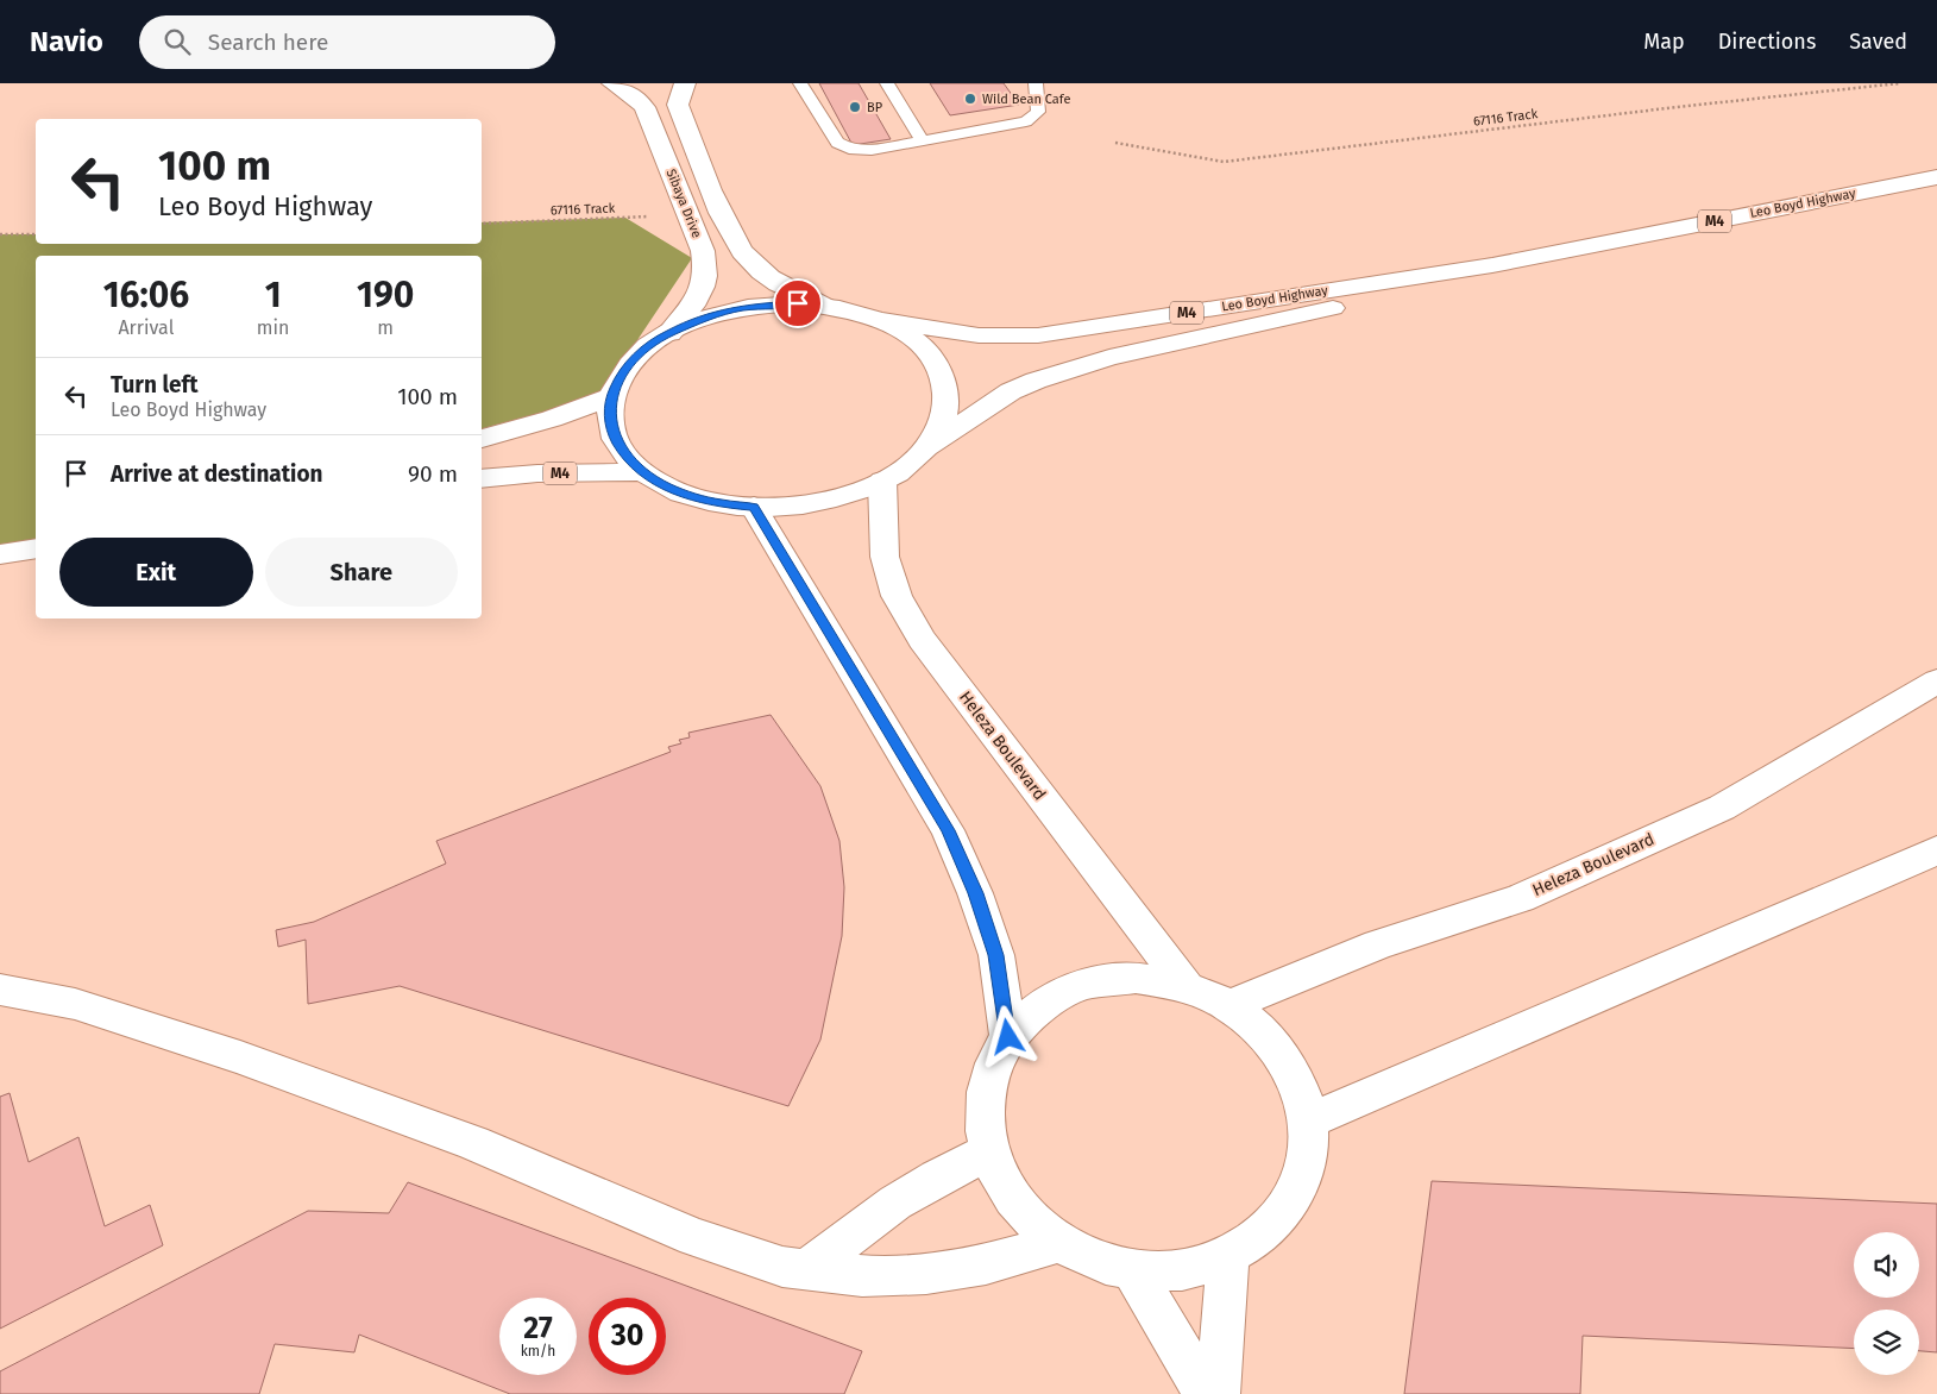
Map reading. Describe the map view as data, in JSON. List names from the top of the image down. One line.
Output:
{"streets":{"street":["Sibaya Drive","Leo Boyd Highway","M4","Heleza Boulevard"],"path":["67116 Track"]},"crossings":[["67116 Track","Sibaya Drive"],["Sibaya Drive","Leo Boyd Highway"],["Leo Boyd Highway","M4"],["Leo Boyd Highway","Heleza Boulevard"]],"places":["Wild Bean Cafe","BP"],"page":{"header":"Navio","search":"Search here","nav":["Map","Directions","Saved"],"turn":["100 m","Leo Boyd Highway"],"eta":["16:06","Arrival","1","min","190","m"],"list":[{"name":"Turn left","note":"Leo Boyd Highway","value":"100 m"},{"name":"Arrive at destination","value":"90 m"}],"buttons":["Exit","Share"],"speed":"27 km/h","limit":"30"}}
